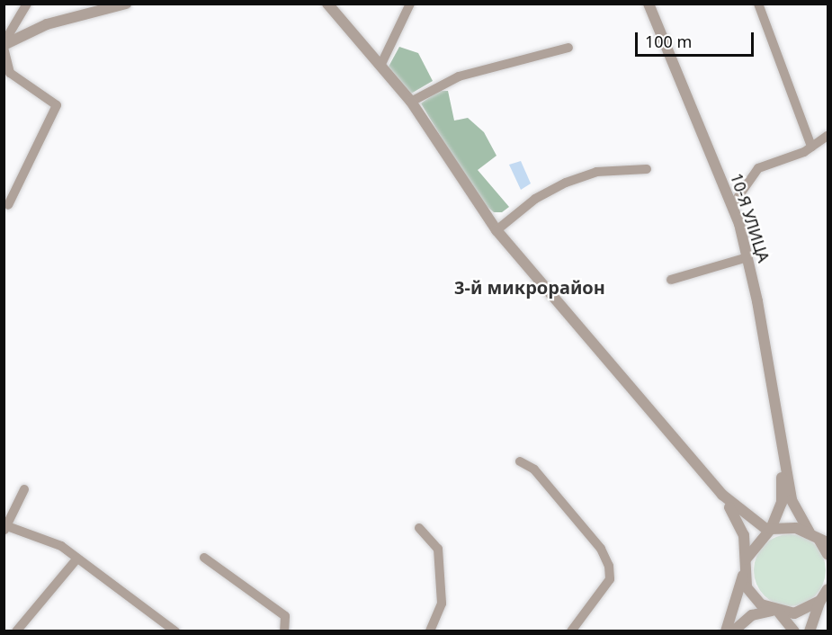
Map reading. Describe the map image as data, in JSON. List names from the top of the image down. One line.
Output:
{"streets":{"street":["10-Я УЛИЦА"]},"districts":["3-й микрорайон"],"scale_bar":"100 m"}
